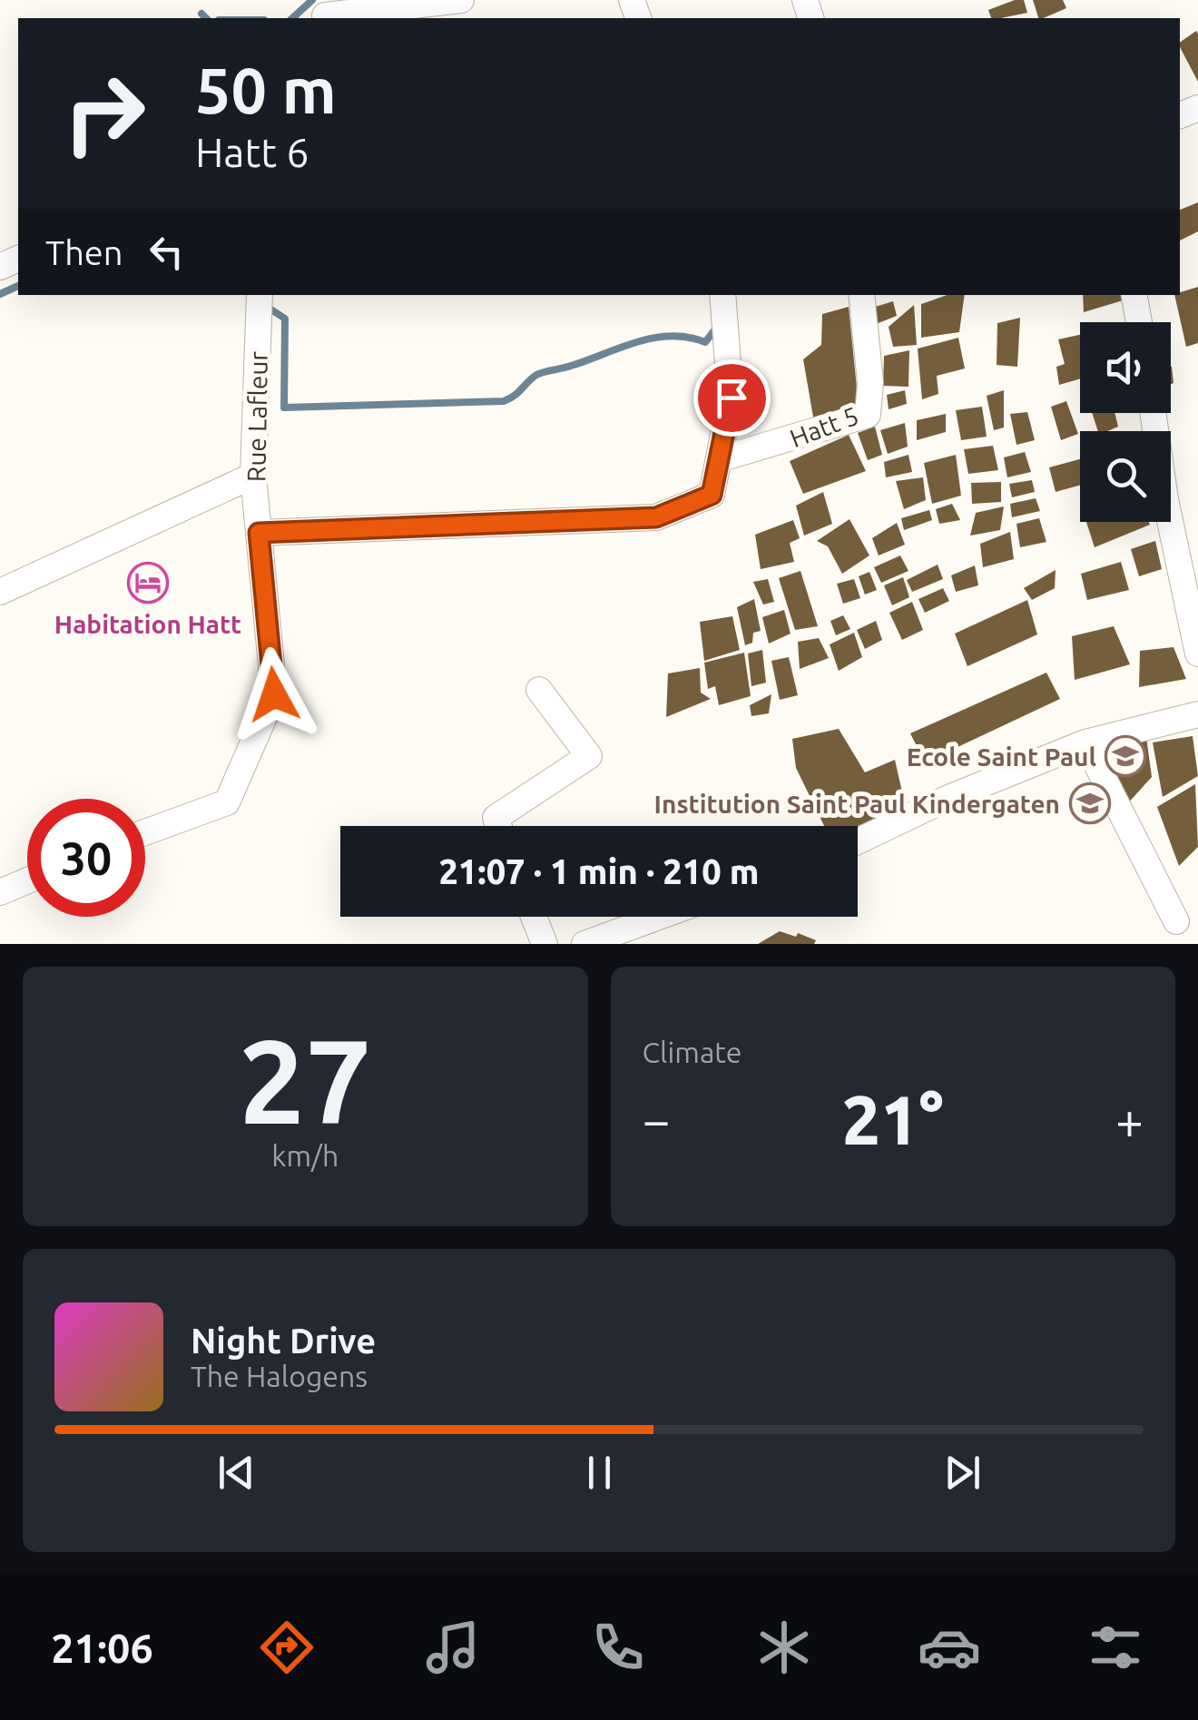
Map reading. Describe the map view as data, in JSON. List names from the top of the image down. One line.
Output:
{"streets":{"street":["Rue Lafleur","Hatt 5"]},"places":{"hotel":["Habitation Hatt"],"school or university":["Ecole Saint Paul","Institution Saint Paul Kindergaten"]},"page":{"turn":["50 m","Hatt 6"],"then":"Then","limit":"30","trip":"21:07 · 1 min · 210 m","tile":[["27","km/h"],"Climate"],"heat":["−","21°","+"],"song":["Night Drive","The Halogens"],"tabs":"21:06"}}
